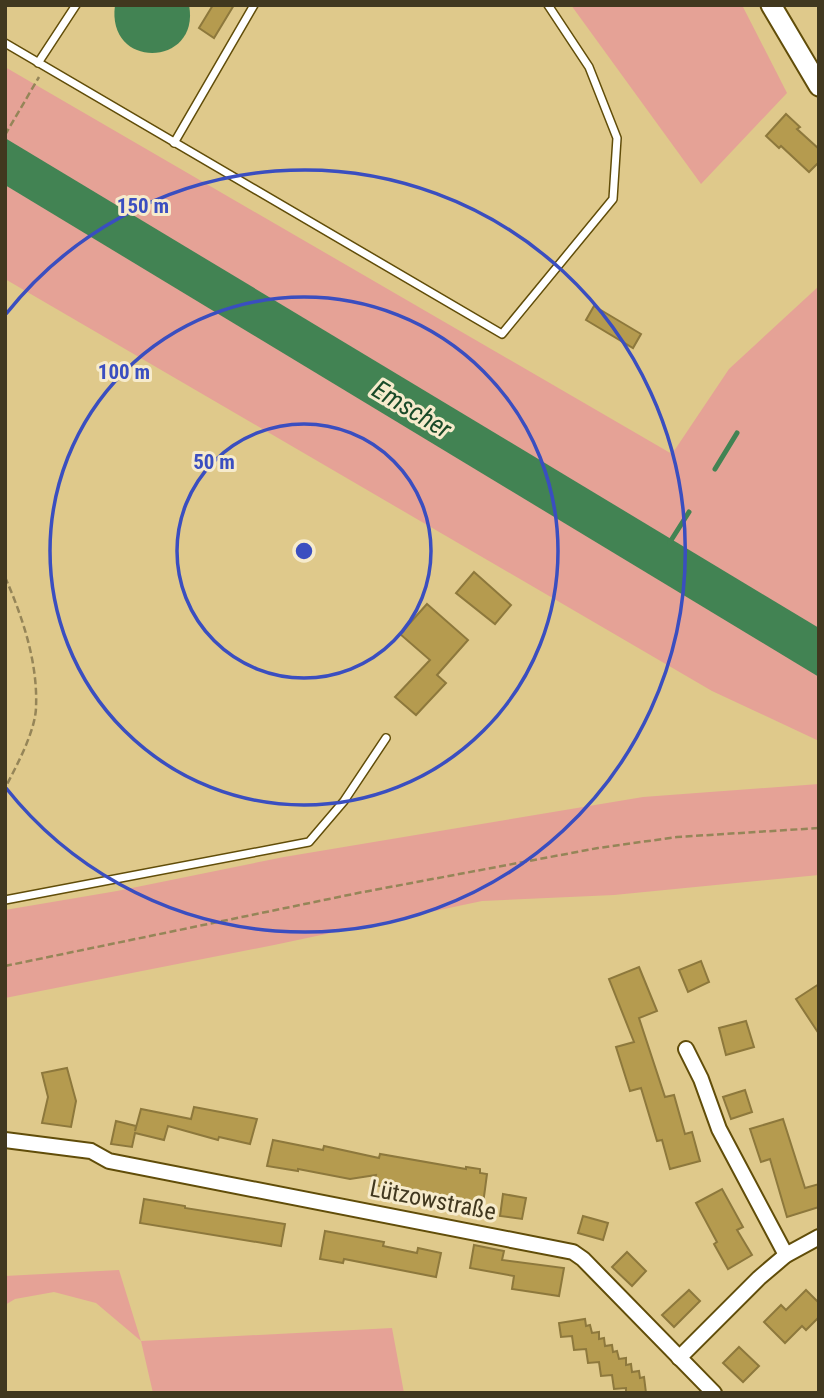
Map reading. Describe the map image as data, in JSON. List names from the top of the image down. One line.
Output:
{"streets":{"street":["Lützowstraße"]},"water":["Emscher"],"rings":["150 m","100 m","50 m"]}
